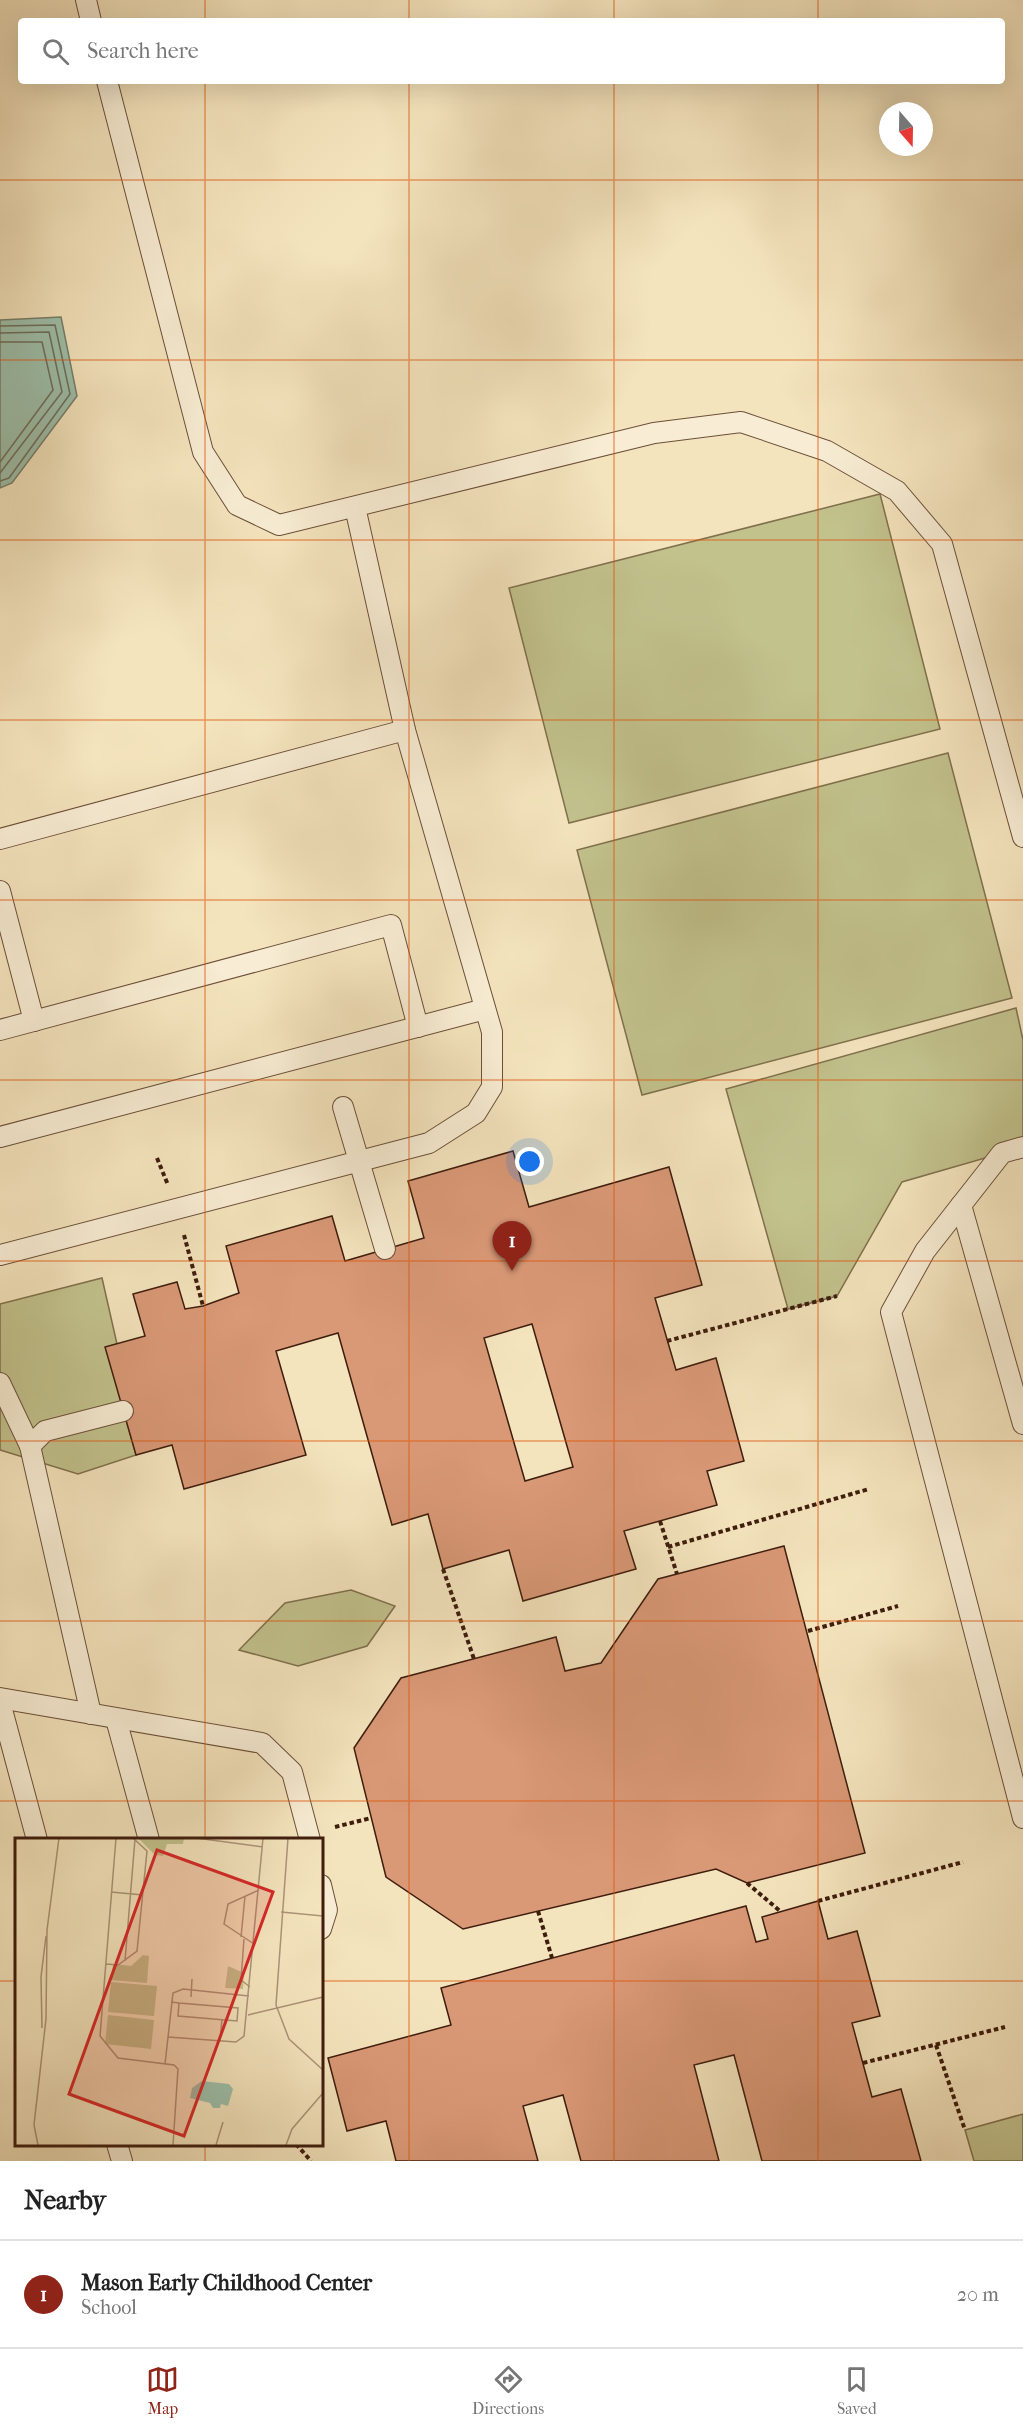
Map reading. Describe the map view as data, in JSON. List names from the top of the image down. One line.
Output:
{"north":"bottom","page":{"search":"Search here","pins":"1","heading":"Nearby","list":[{"mark":"1","name":"Mason Early Childhood Center","note":"School","value":"20 m"}],"nav":["Map","Directions","Saved"]}}
